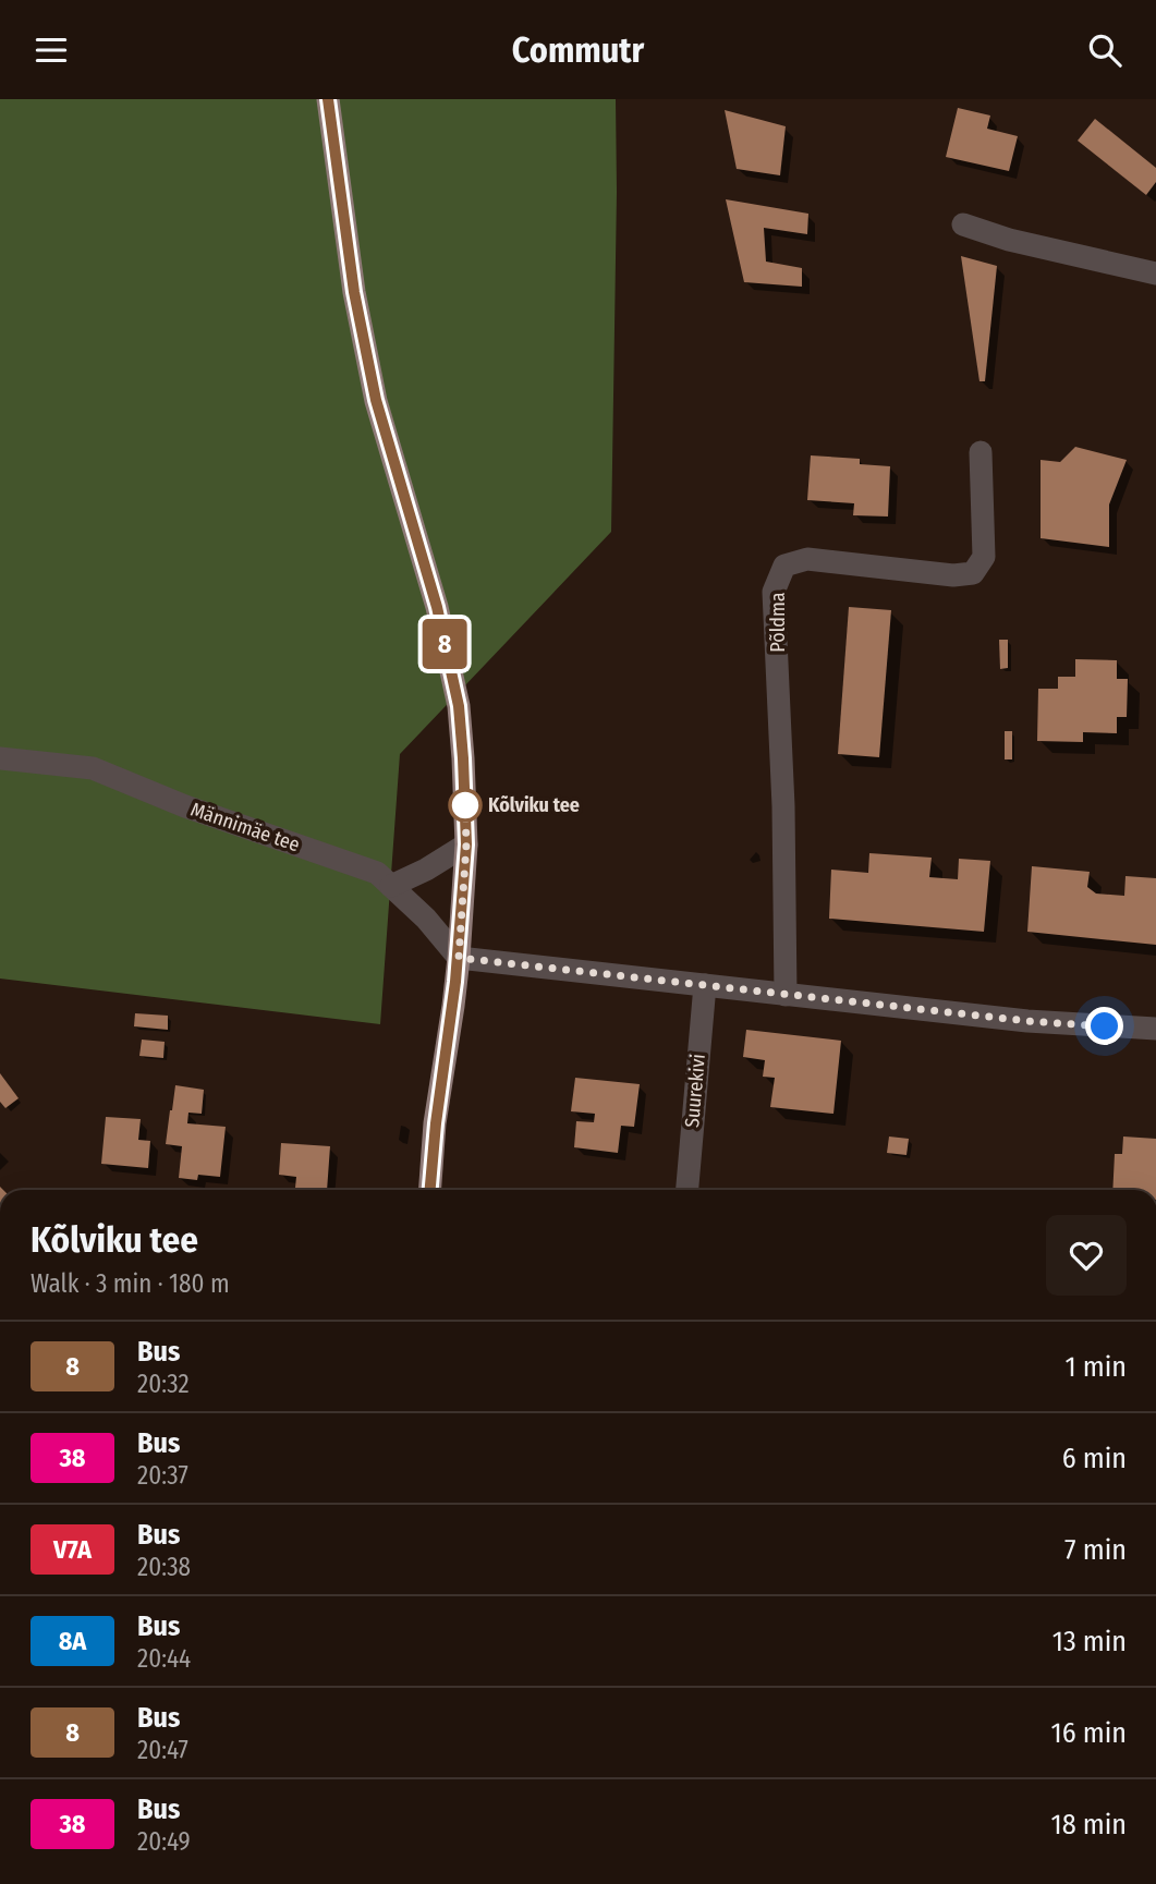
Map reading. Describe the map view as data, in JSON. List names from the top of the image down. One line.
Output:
{"streets":{"street":["Põldma","Männimäe tee","Suurekivi"]},"places":["Kõlviku tee"],"lines":["bus line 8"],"page":{"header":"Commutr","on_map":"8","heading":["Kõlviku tee","Walk · 3 min · 180 m"],"list":[{"mark":"8","name":"Bus","note":"20:32","value":"1 min"},{"mark":"38","name":"Bus","note":"20:37","value":"6 min"},{"mark":"V7A","name":"Bus","note":"20:38","value":"7 min"},{"mark":"8A","name":"Bus","note":"20:44","value":"13 min"},{"mark":"8","name":"Bus","note":"20:47","value":"16 min"},{"mark":"38","name":"Bus","note":"20:49","value":"18 min"}]}}
